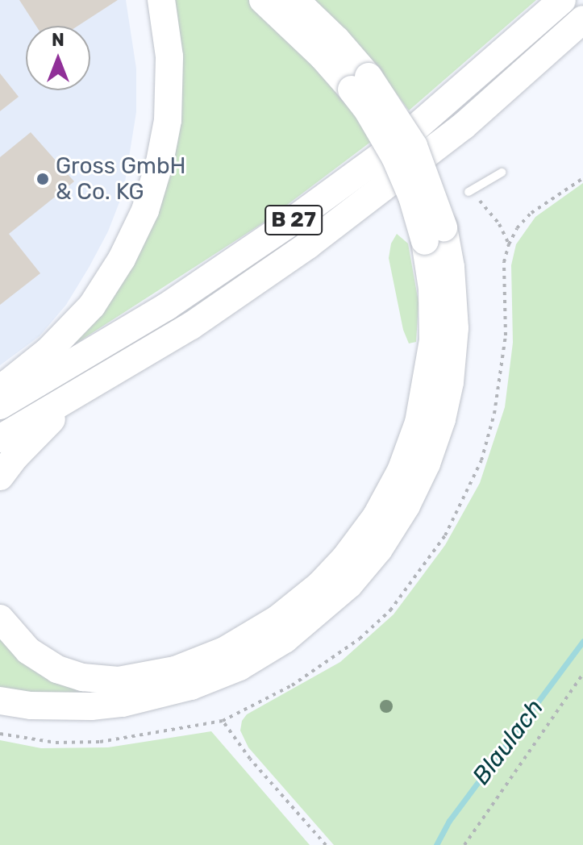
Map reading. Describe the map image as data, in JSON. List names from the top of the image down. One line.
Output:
{"streets":{"highway":["B 27"]},"water":["Blaulach"],"places":["Gross GmbH & Co. KG"],"north":"top"}
